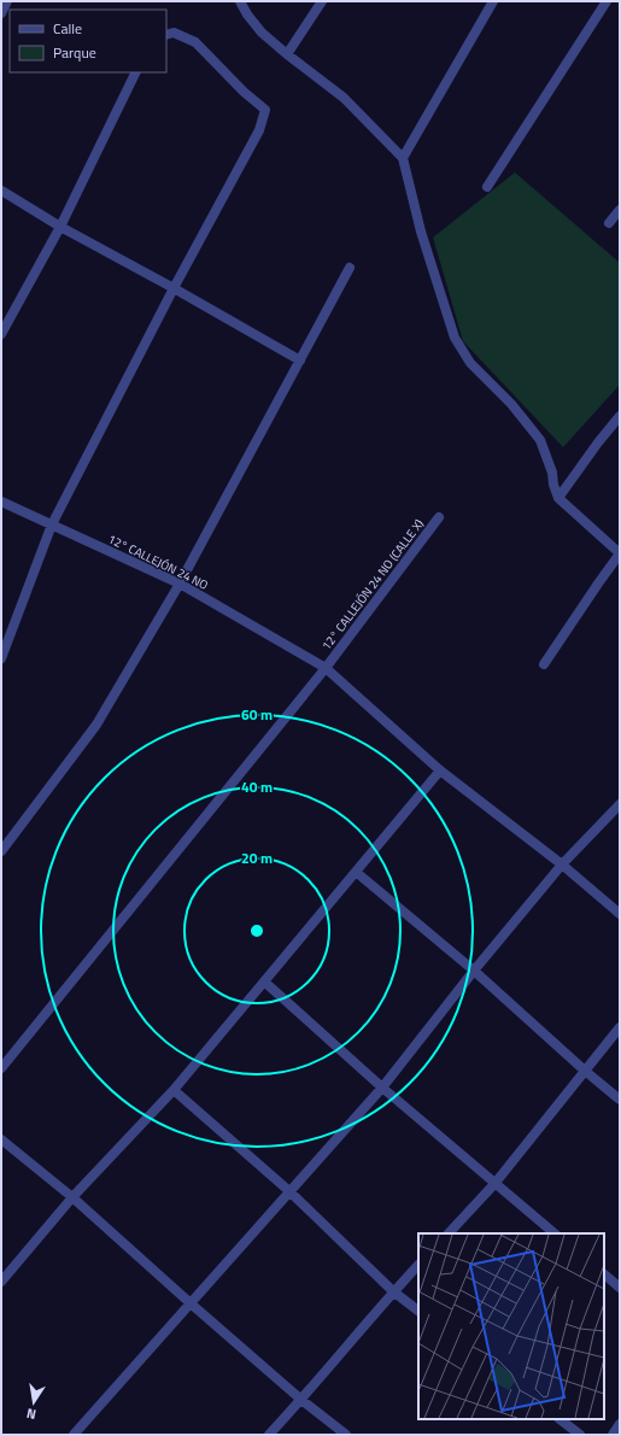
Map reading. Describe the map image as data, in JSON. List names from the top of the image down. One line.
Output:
{"streets":{"street":["12° CALLEJÓN 24 NO","12° CALLEJÓN 24 NO (CALLE X)"]},"crossings":[["12° CALLEJÓN 24 NO","12° CALLEJÓN 24 NO (CALLE X)"]],"legend":["Calle","Parque"],"north":"bottom","rings":["60 m","40 m","20 m"]}
